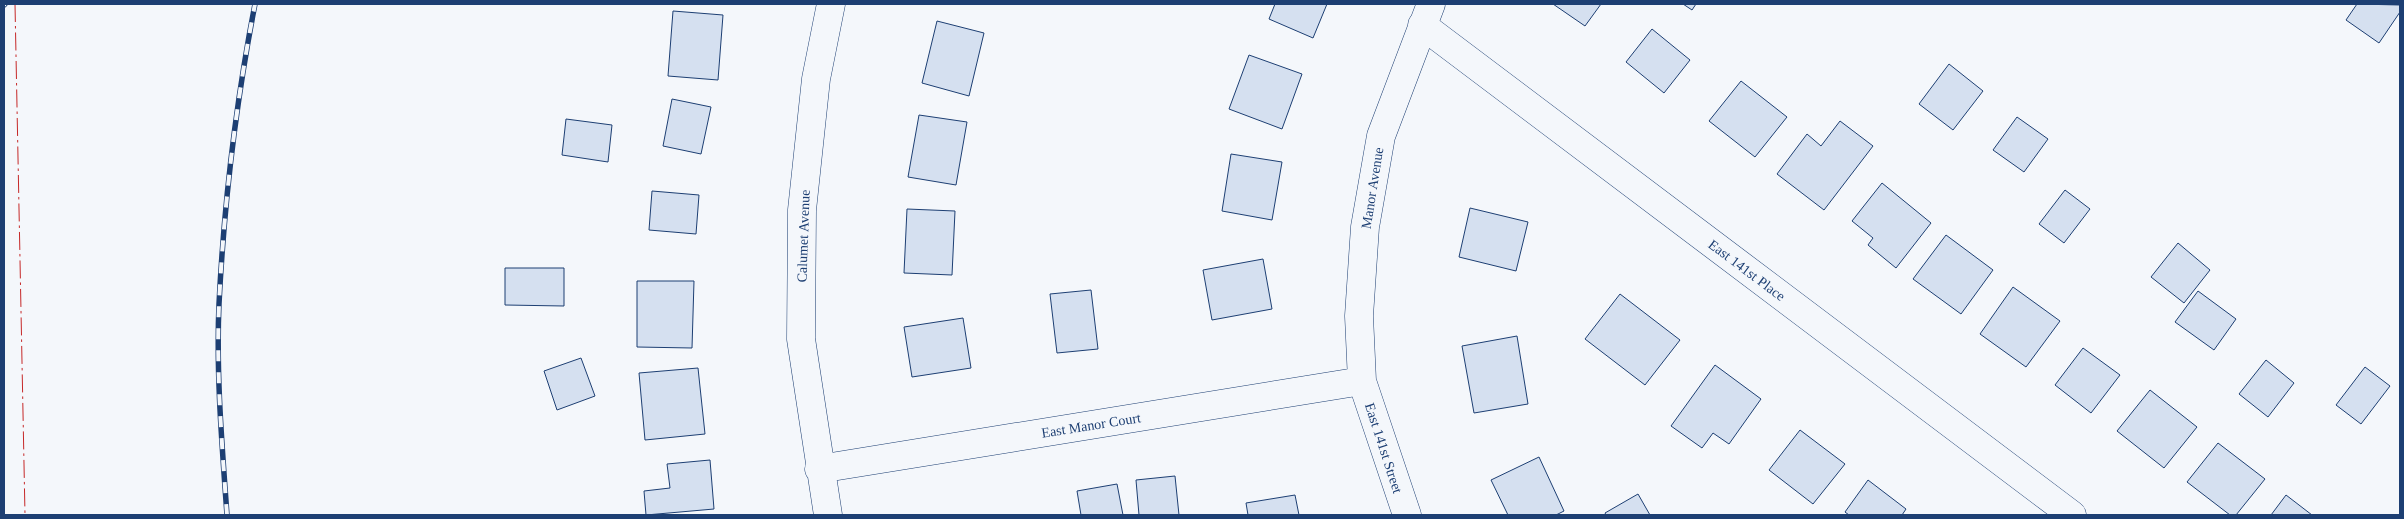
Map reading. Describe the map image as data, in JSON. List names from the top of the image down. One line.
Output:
{"streets":{"street":["Manor Avenue","Calumet Avenue","East 141st Place","East Manor Court","East 141st Street"]},"crossings":[["Manor Avenue","East 141st Place"],["Manor Avenue","East Manor Court"],["Manor Avenue","East 141st Street"],["Calumet Avenue","East Manor Court"],["East Manor Court","East 141st Street"]]}
